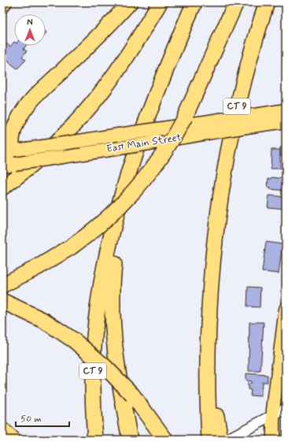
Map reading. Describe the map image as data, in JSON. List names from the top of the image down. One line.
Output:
{"streets":{"highway":["CT 9"],"main road":["East Main Street"]},"scale_bar":"50 m","north":"top"}
